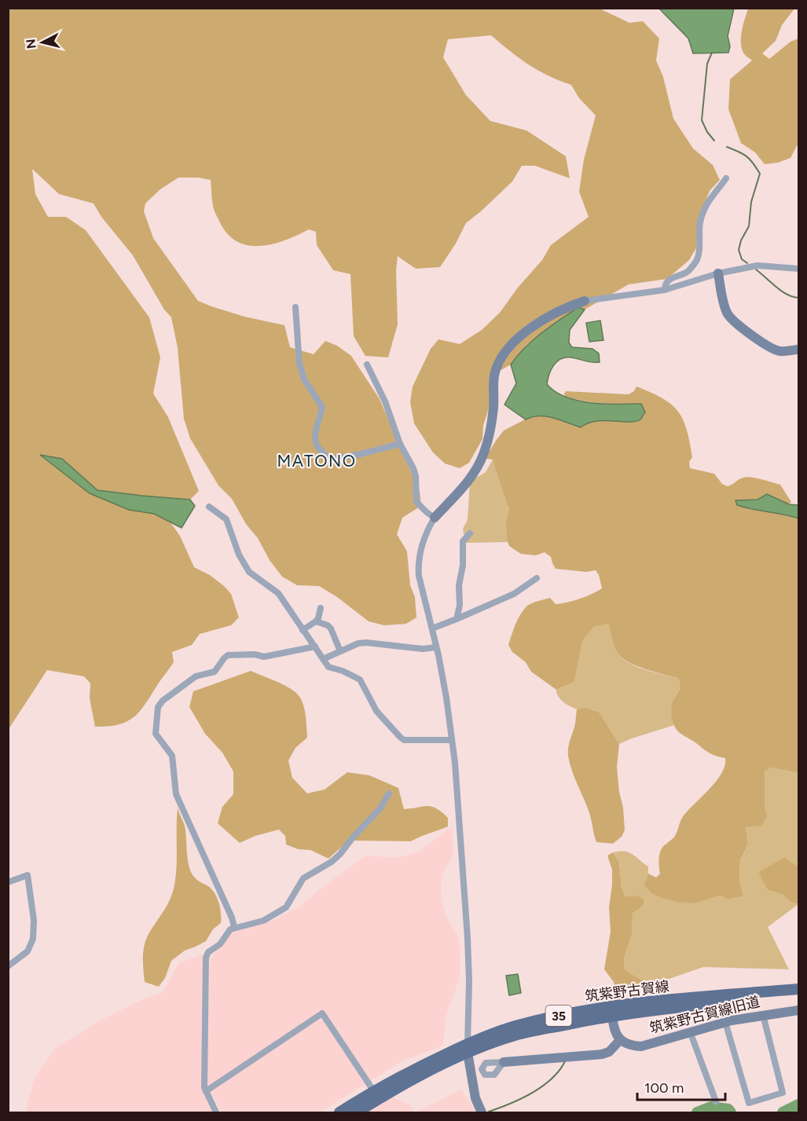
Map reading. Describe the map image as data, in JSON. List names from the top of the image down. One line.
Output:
{"streets":{"main road":["筑紫野古賀線","35"],"street":["筑紫野古賀線旧道"]},"districts":["MATONO"],"scale_bar":"100 m","north":"left"}
